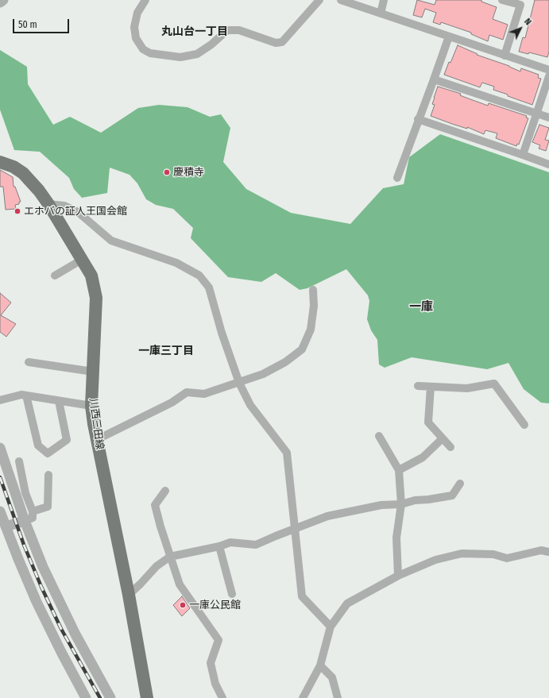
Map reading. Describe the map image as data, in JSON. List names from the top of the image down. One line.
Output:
{"streets":{"main road":["川西三田線"]},"districts":["丸山台一丁目","一庫","一庫三丁目"],"places":["慶積寺","エホバの証人王国会館","一庫公民館"],"scale_bar":"50 m","north":"top right"}
